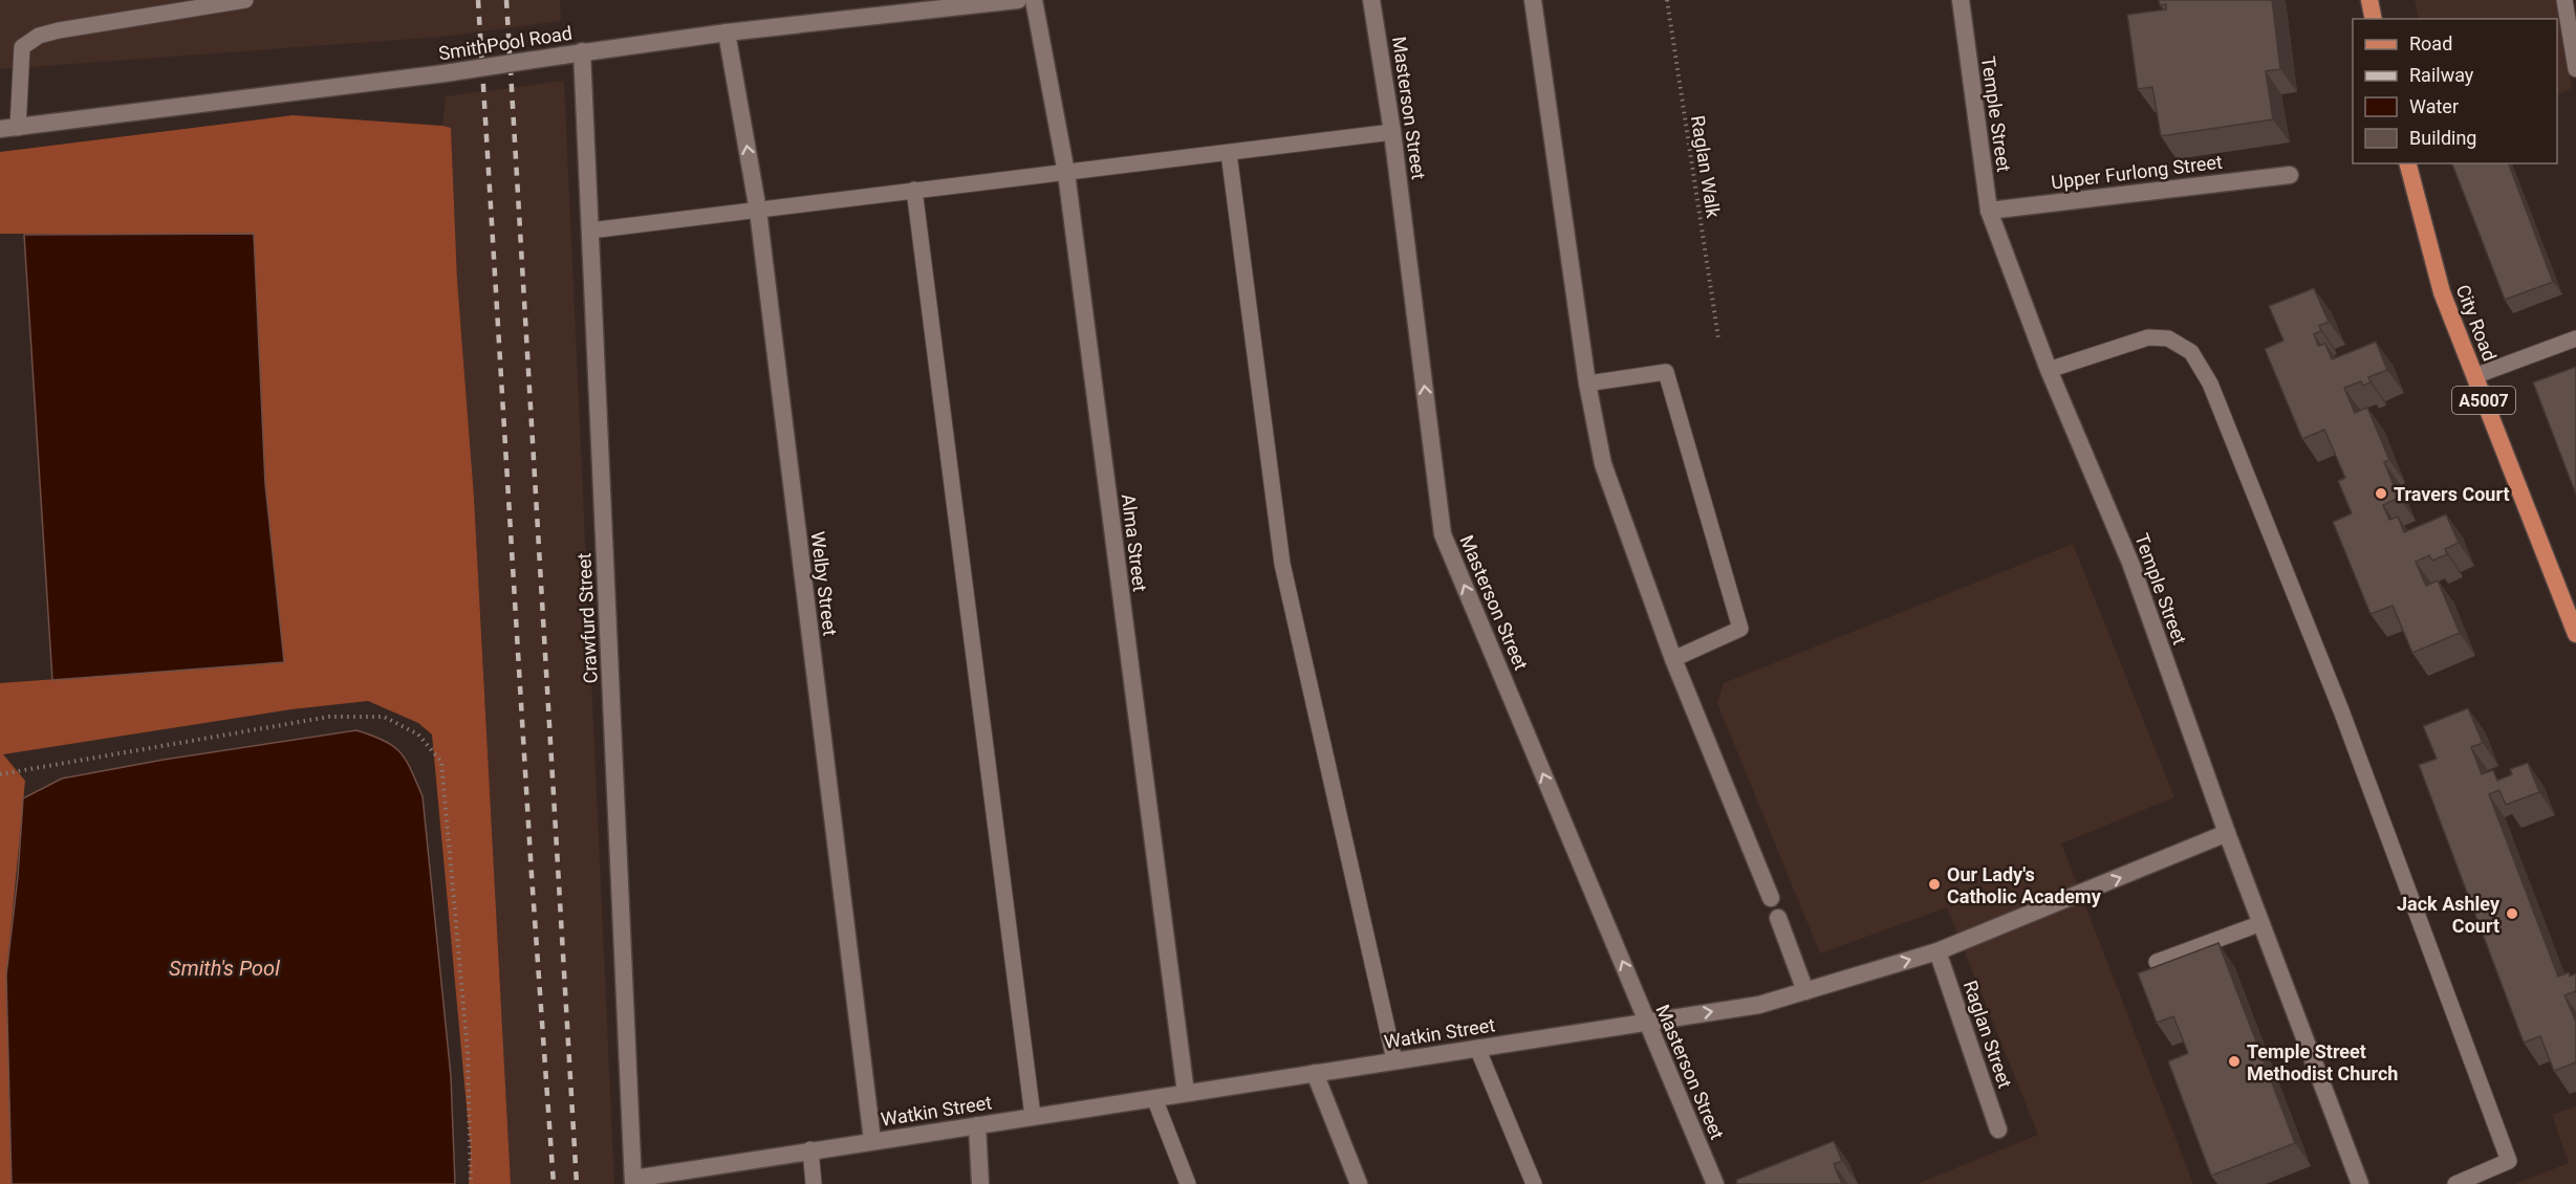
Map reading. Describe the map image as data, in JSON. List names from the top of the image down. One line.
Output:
{"streets":{"main road":["City Road","A5007"],"street":["SmithPool Road","Masterson Street","Temple Street","Upper Furlong Street","Alma Street","Welby Street","Crawfurd Street","Watkin Street","Raglan Street"],"path":["Raglan Walk"]},"crossings":[["SmithPool Road","Welby Street"],["SmithPool Road","Crawfurd Street"],["Masterson Street","Watkin Street"],["Temple Street","Upper Furlong Street"],["Temple Street","Watkin Street"],["Alma Street","Watkin Street"],["Welby Street","Watkin Street"],["Crawfurd Street","Watkin Street"],["Watkin Street","Raglan Street"]],"one_way":["Masterson Street","Watkin Street"],"water":["Smith's Pool"],"places":["Travers Court","Our Lady's Catholic Academy","Jack Ashley Court","Temple Street Methodist Church"],"legend":["Road","Railway","Water","Building"]}
